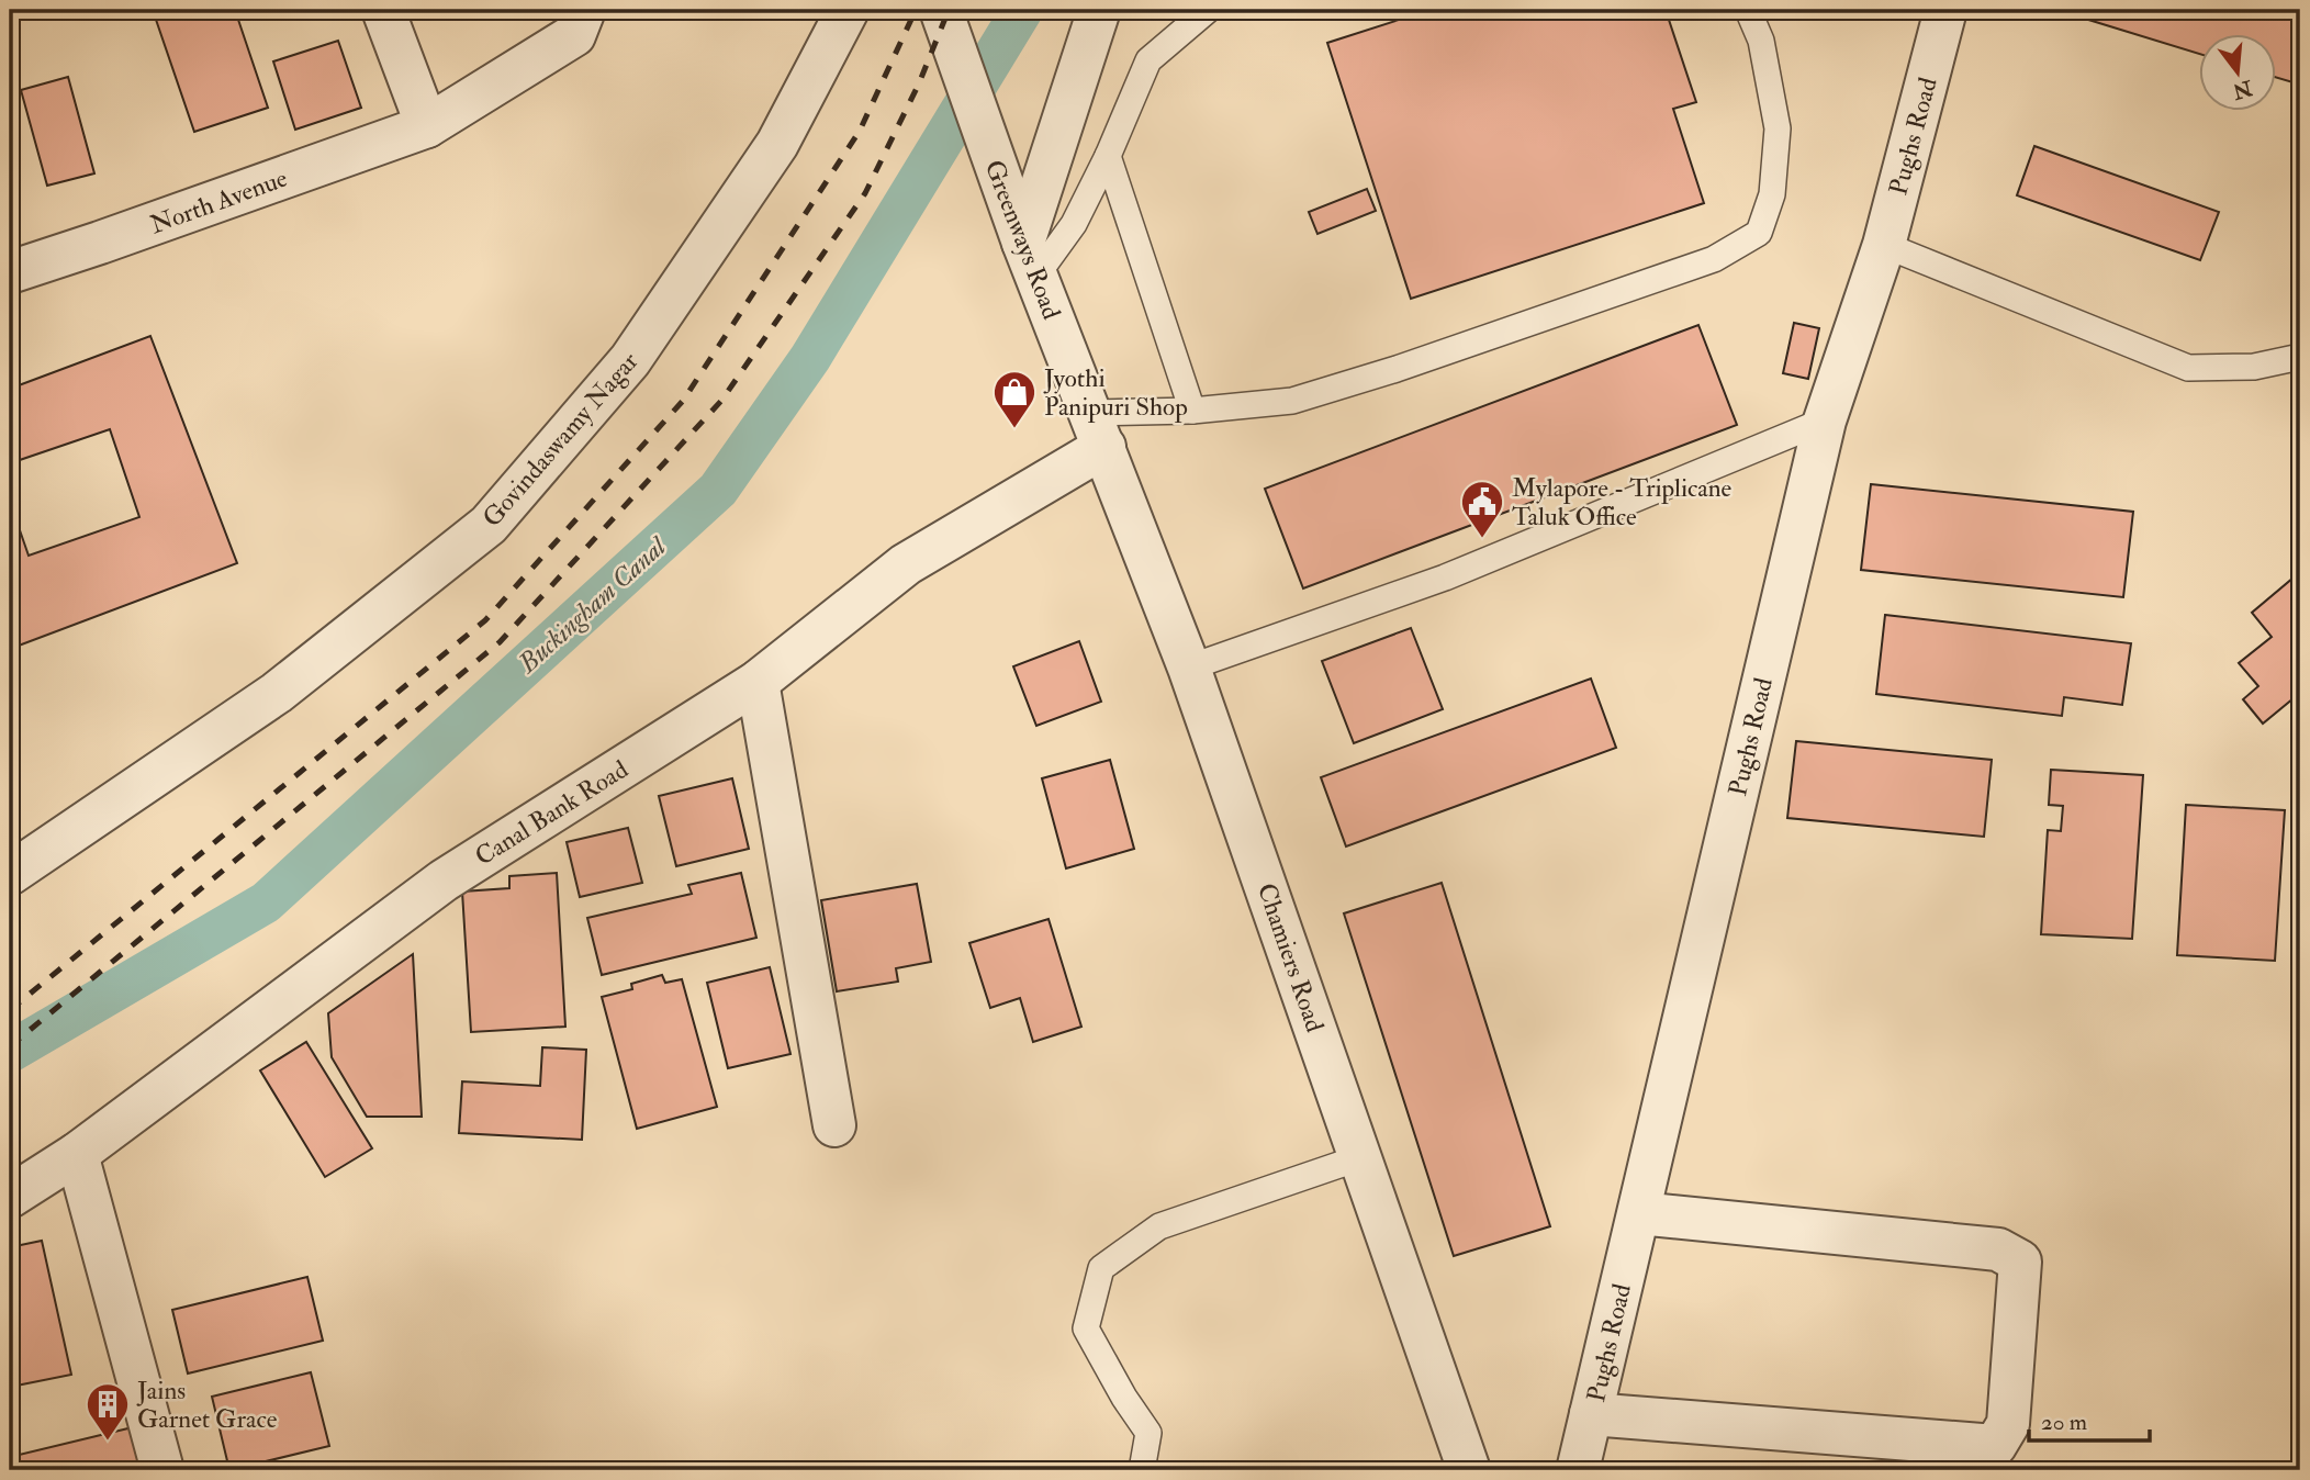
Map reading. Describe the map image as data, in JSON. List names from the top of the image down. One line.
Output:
{"streets":{"street":["Pughs Road","North Avenue","Greenways Road","Govindaswamy Nagar","Canal Bank Road","Chamiers Road"]},"crossings":[["Greenways Road","Canal Bank Road"],["Greenways Road","Chamiers Road"],["Canal Bank Road","Chamiers Road"]],"water":["Buckingham Canal"],"places":{"shop":["Jyothi Panipuri Shop"],"public building":["Mylapore - Triplicane Taluk Office"],"building":["Jains Garnet Grace"]},"scale_bar":"20 m","north":"bottom"}
